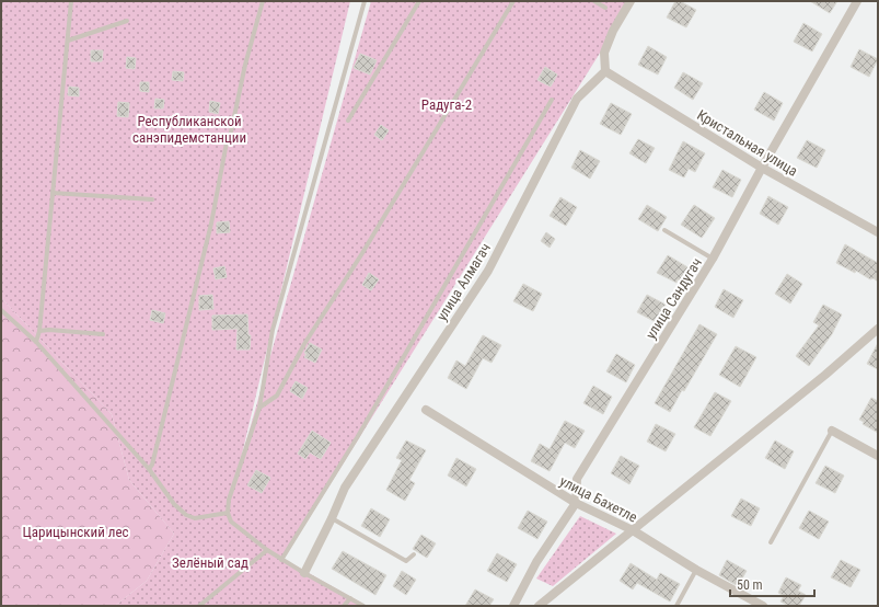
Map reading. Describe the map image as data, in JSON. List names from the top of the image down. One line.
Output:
{"streets":{"street":["Кристальная улица","улица Алмагач","улица Сандугач","улица Бахетле"]},"crossings":[["Кристальная улица","улица Алмагач"],["Кристальная улица","улица Сандугач"],["улица Сандугач","улица Бахетле"]],"parks":["Радуга-2","Республиканской санэпидемстанции","Царицынский лес","Зелёный сад"],"scale_bar":"50 m"}
